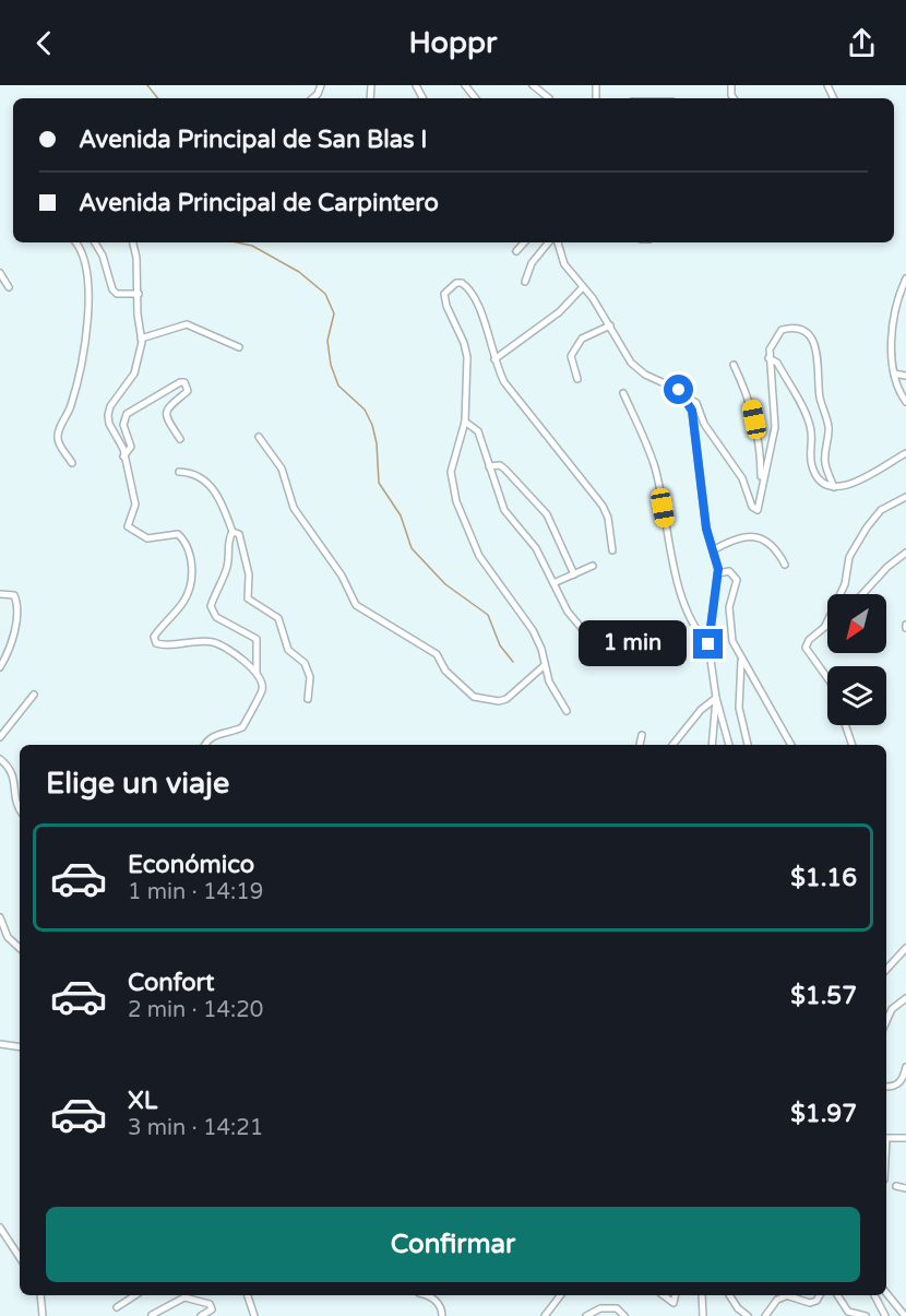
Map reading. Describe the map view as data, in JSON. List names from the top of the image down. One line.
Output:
{"north":"bottom left","page":{"header":"Hoppr","banner":["Avenida Principal de San Blas I","Avenida Principal de Carpintero"],"bubble":"1 min","heading":"Elige un viaje","list":[{"name":"Económico","note":"1 min · 14:19","value":"$1.16"},{"name":"Confort","note":"2 min · 14:20","value":"$1.57"},{"name":"XL","note":"3 min · 14:21","value":"$1.97"}],"buttons":"Confirmar"}}
